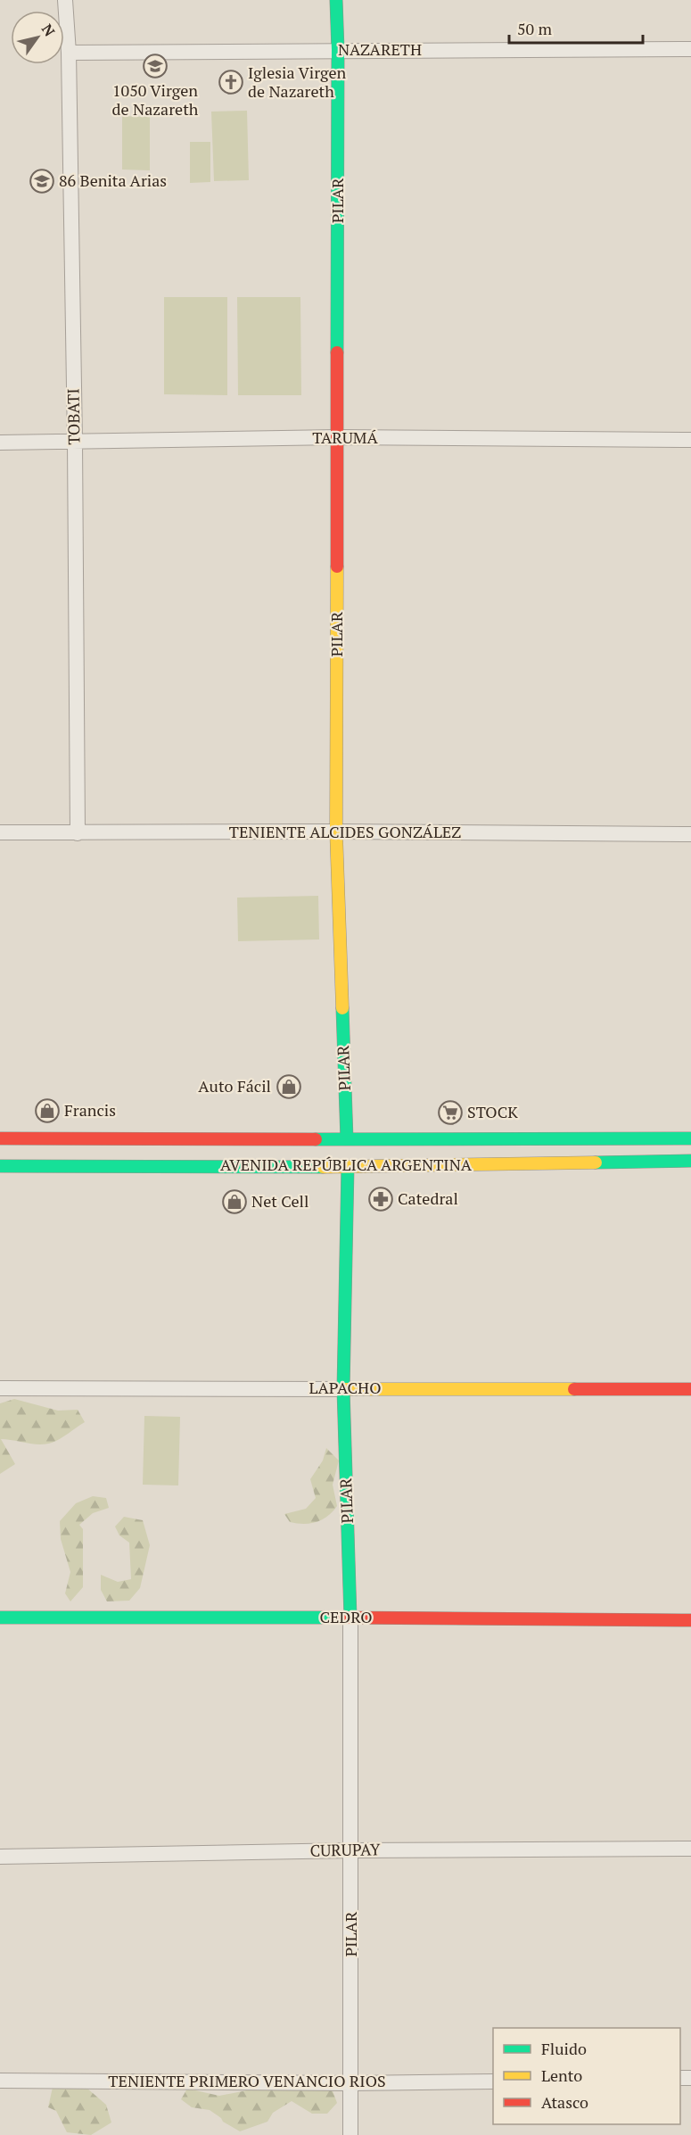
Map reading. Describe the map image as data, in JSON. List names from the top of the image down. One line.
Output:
{"streets":{"main road":["PILAR","AVENIDA REPÚBLICA ARGENTINA","LAPACHO","CEDRO"],"street":["NAZARETH","TOBATI","TARUMÁ","TENIENTE ALCIDES GONZÁLEZ","CURUPAY","TENIENTE PRIMERO VENANCIO RIOS"]},"crossings":[["NAZARETH","PILAR"],["NAZARETH","TOBATI"],["PILAR","TARUMÁ"],["PILAR","TENIENTE ALCIDES GONZÁLEZ"],["PILAR","AVENIDA REPÚBLICA ARGENTINA"],["PILAR","LAPACHO"],["PILAR","CEDRO"],["PILAR","CURUPAY"],["PILAR","TENIENTE PRIMERO VENANCIO RIOS"],["TOBATI","TARUMÁ"],["TOBATI","TENIENTE ALCIDES GONZÁLEZ"]],"places":{"school or university":["1050 Virgen de Nazareth","86 Benita Arias"],"church":["Iglesia Virgen de Nazareth"],"shop":["Auto Fácil","Francis","Net Cell"],"supermarket":["STOCK"],"pharmacy":["Catedral"]},"legend":["Fluido","Lento","Atasco"],"scale_bar":"50 m","north":"top right"}
